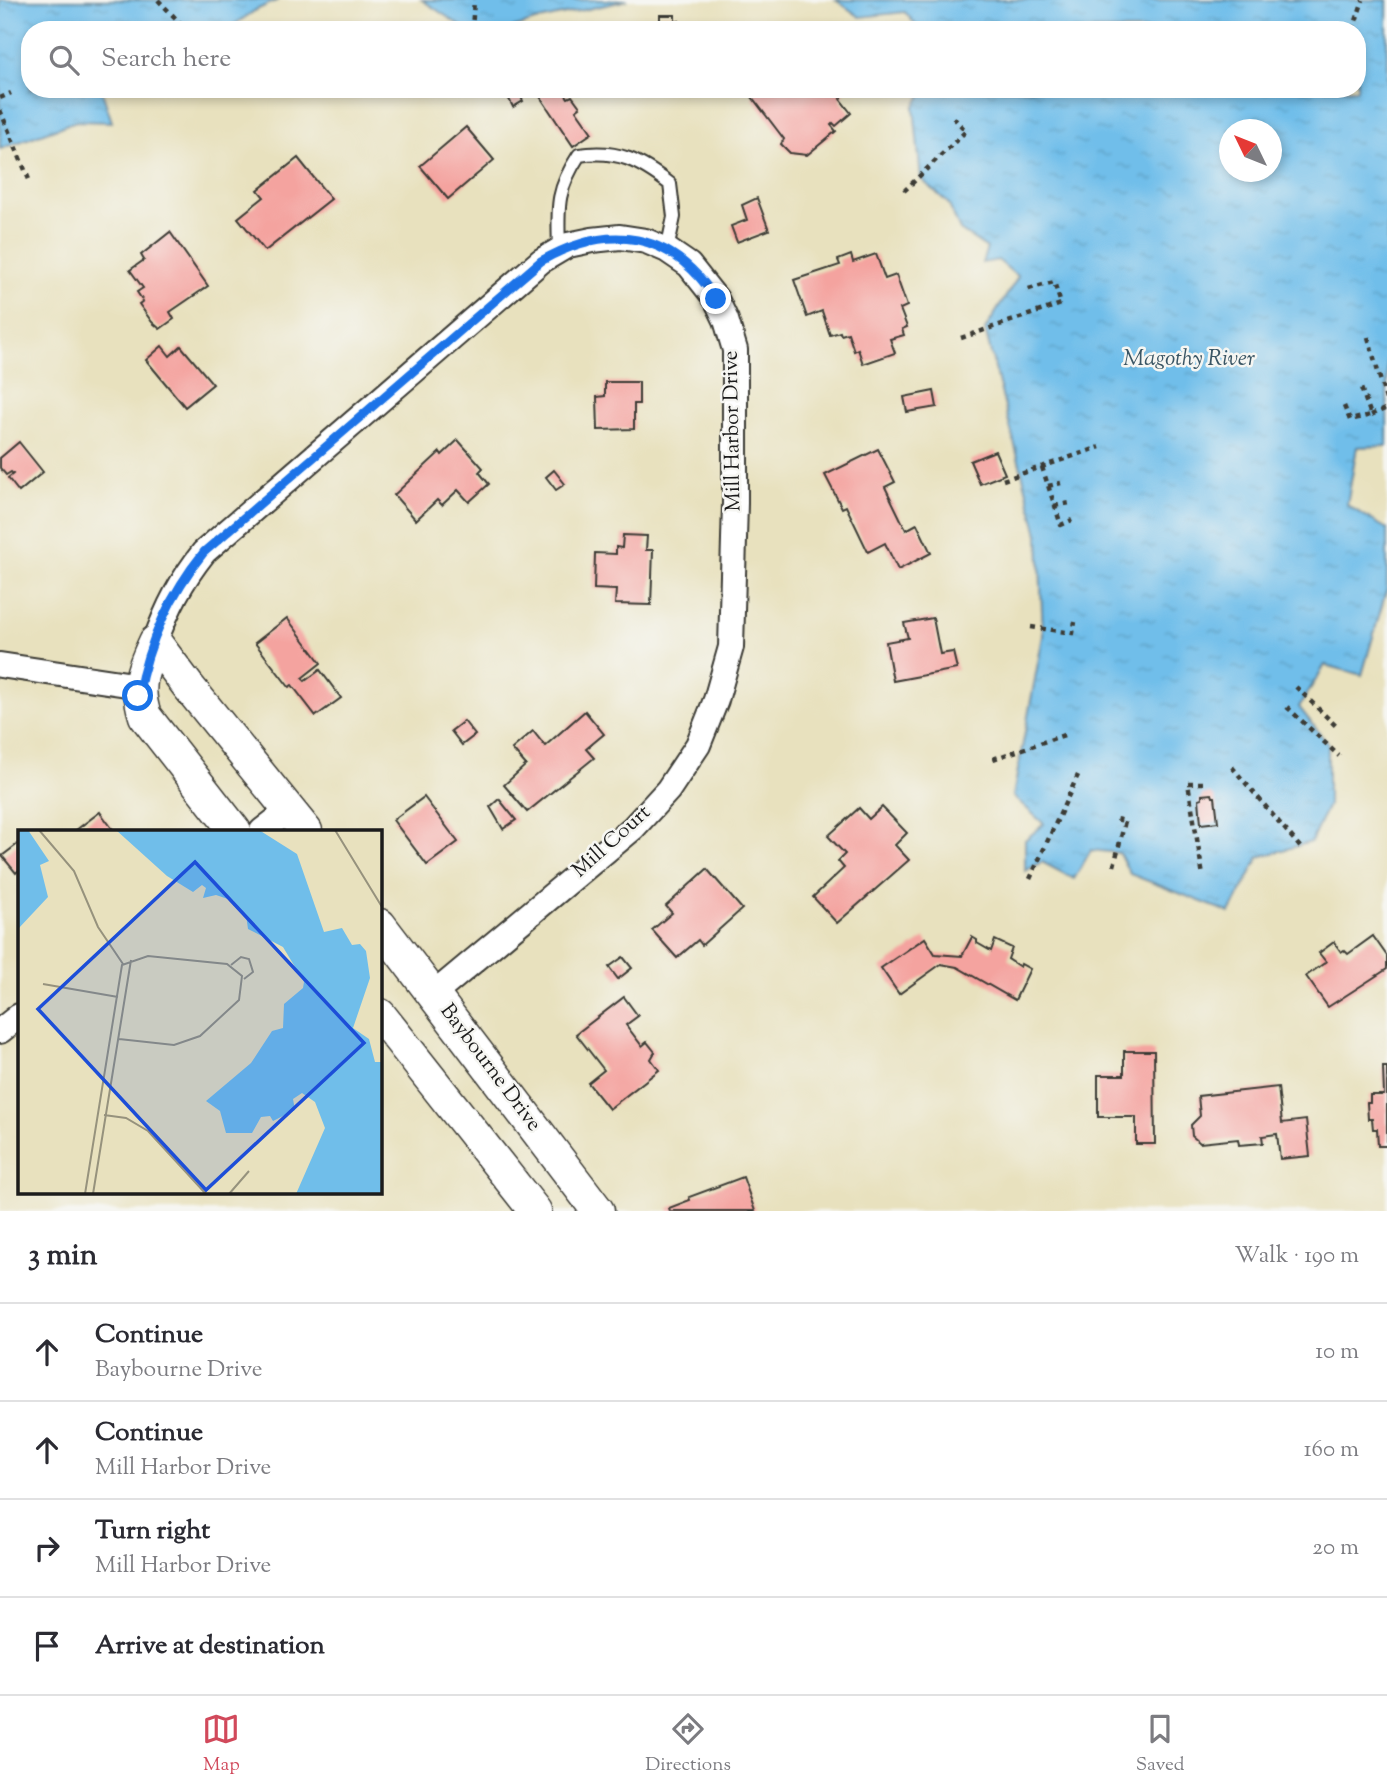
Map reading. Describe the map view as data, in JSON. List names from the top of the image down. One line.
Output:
{"streets":{"street":["Mill Harbor Drive","Mill Court","Baybourne Drive"]},"crossings":[["Mill Harbor Drive","Mill Court"],["Mill Court","Baybourne Drive"]],"water":["Magothy River"],"north":"top left","page":{"search":"Search here","heading":["3 min","Walk · 190 m"],"list":[["Continue","Baybourne Drive","10 m"],["Continue","Mill Harbor Drive","160 m"],["Turn right","Mill Harbor Drive","20 m"],"Arrive at destination"],"nav":["Map","Directions","Saved"]}}
